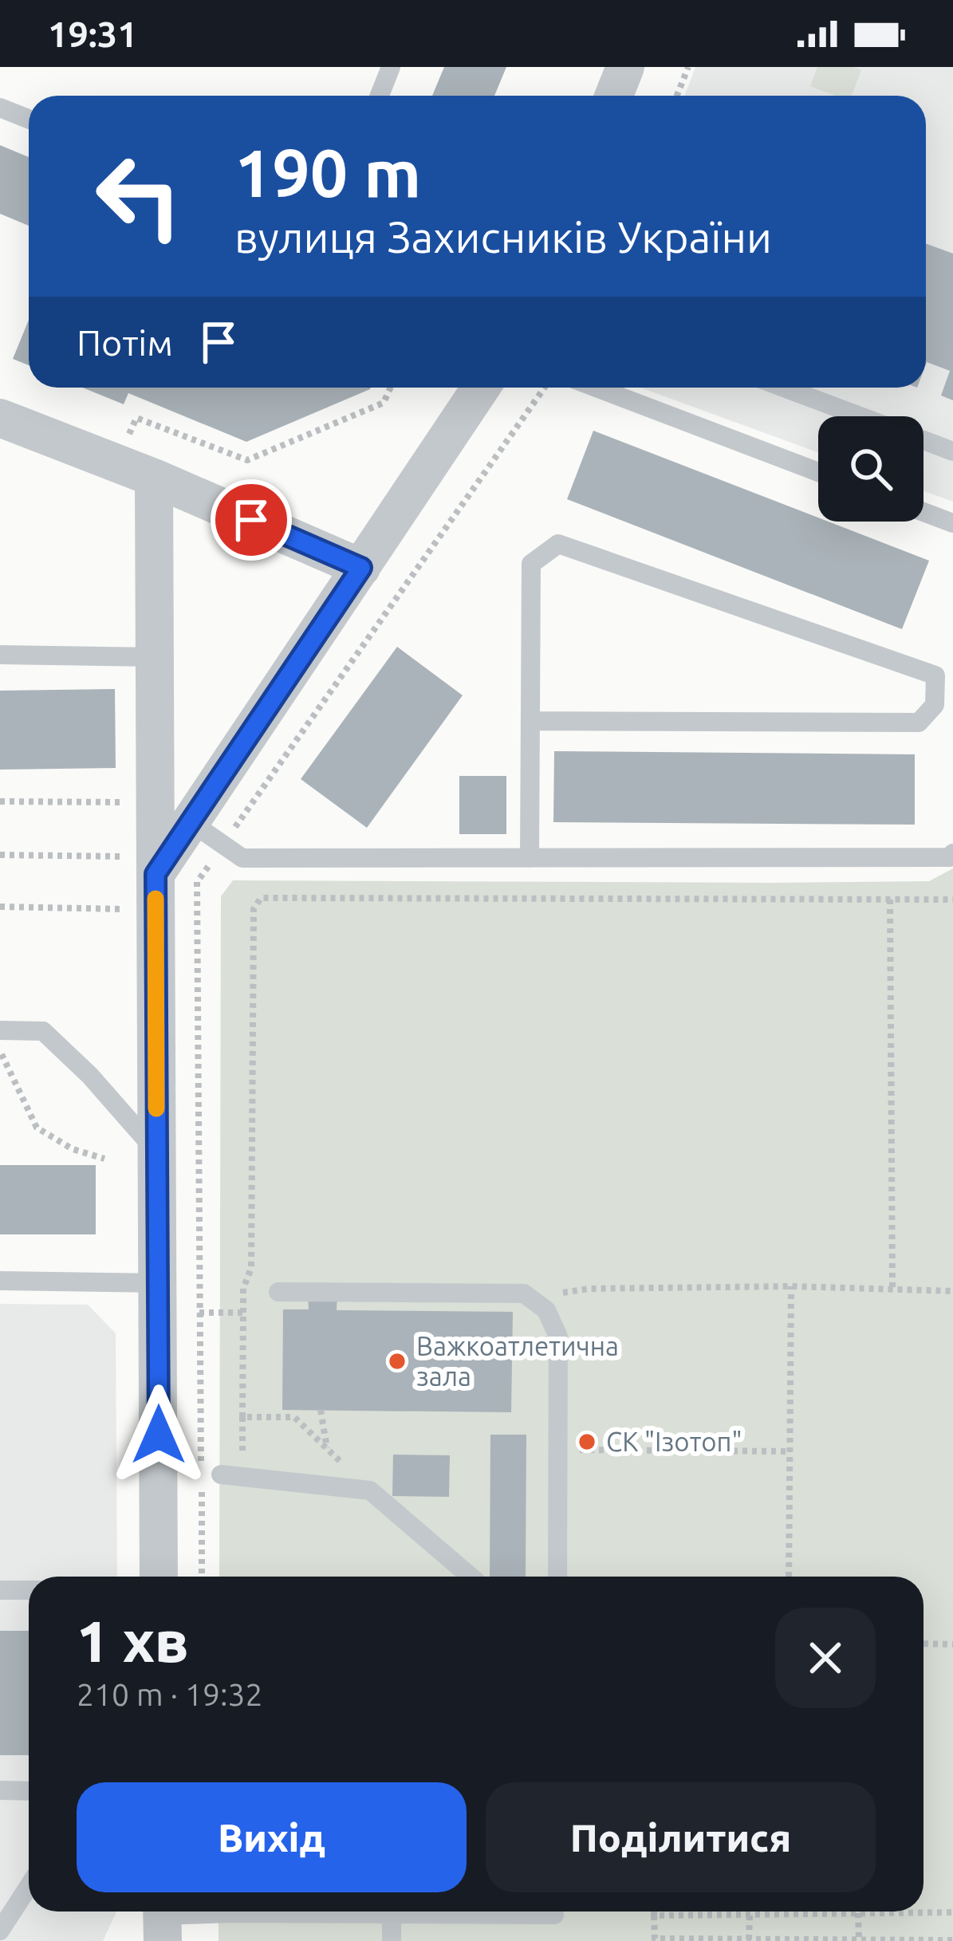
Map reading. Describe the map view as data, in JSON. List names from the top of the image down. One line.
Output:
{"places":["Важкоатлетична зала","СК \"Ізотоп\""],"page":{"status":"19:31","turn":["190 m","вулиця Захисників України"],"then":"Потім","heading":["1 хв","210 m · 19:32"],"buttons":["Вихід","Поділитися"]}}
